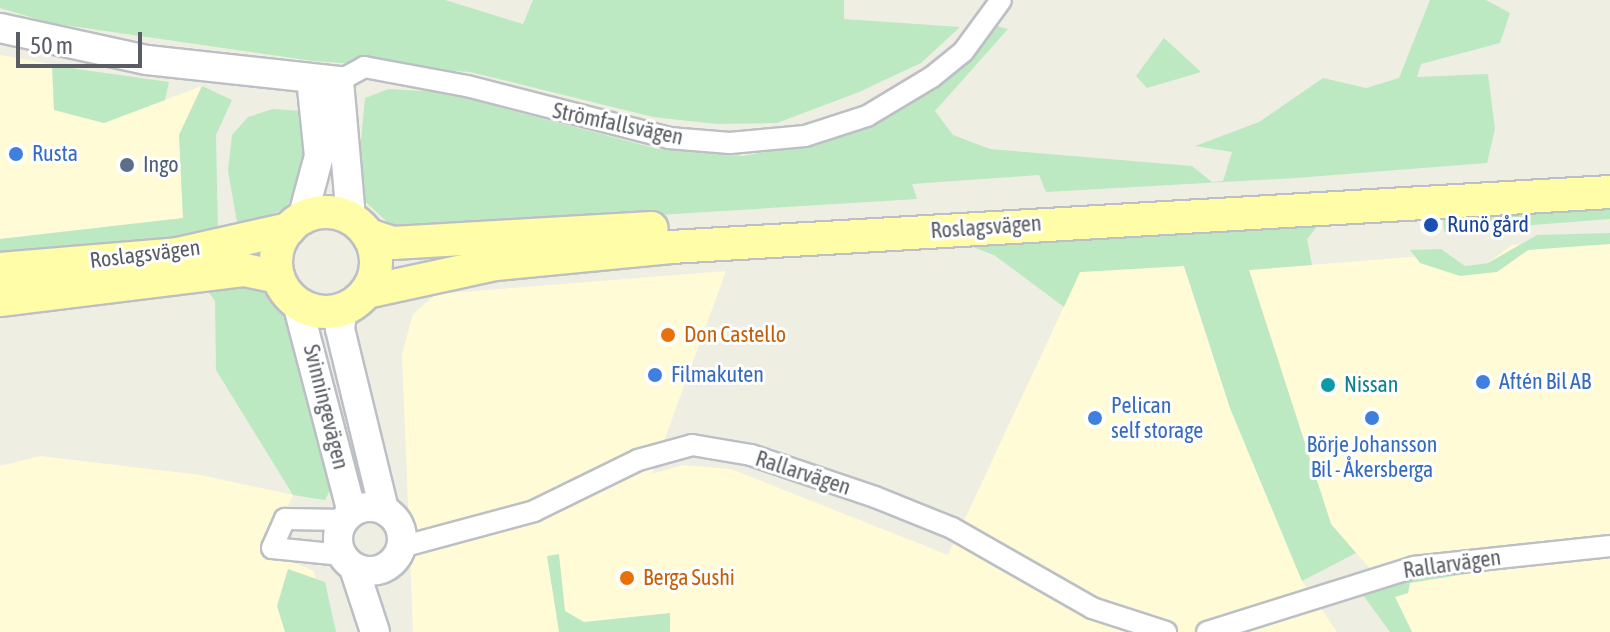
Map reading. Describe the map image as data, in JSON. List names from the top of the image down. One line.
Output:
{"streets":{"main road":["Roslagsvägen","Svinningevägen"],"street":["Strömfallsvägen","Rallarvägen"]},"crossings":[["Roslagsvägen","Svinningevägen"],["Svinningevägen","Rallarvägen"]],"places":["Rusta","Ingo","Runö gård","Don Castello","Filmakuten","Aftén Bil AB","Nissan","Pelican self storage","Börje Johansson Bil - Åkersberga","Berga Sushi"],"scale_bar":"50 m"}
